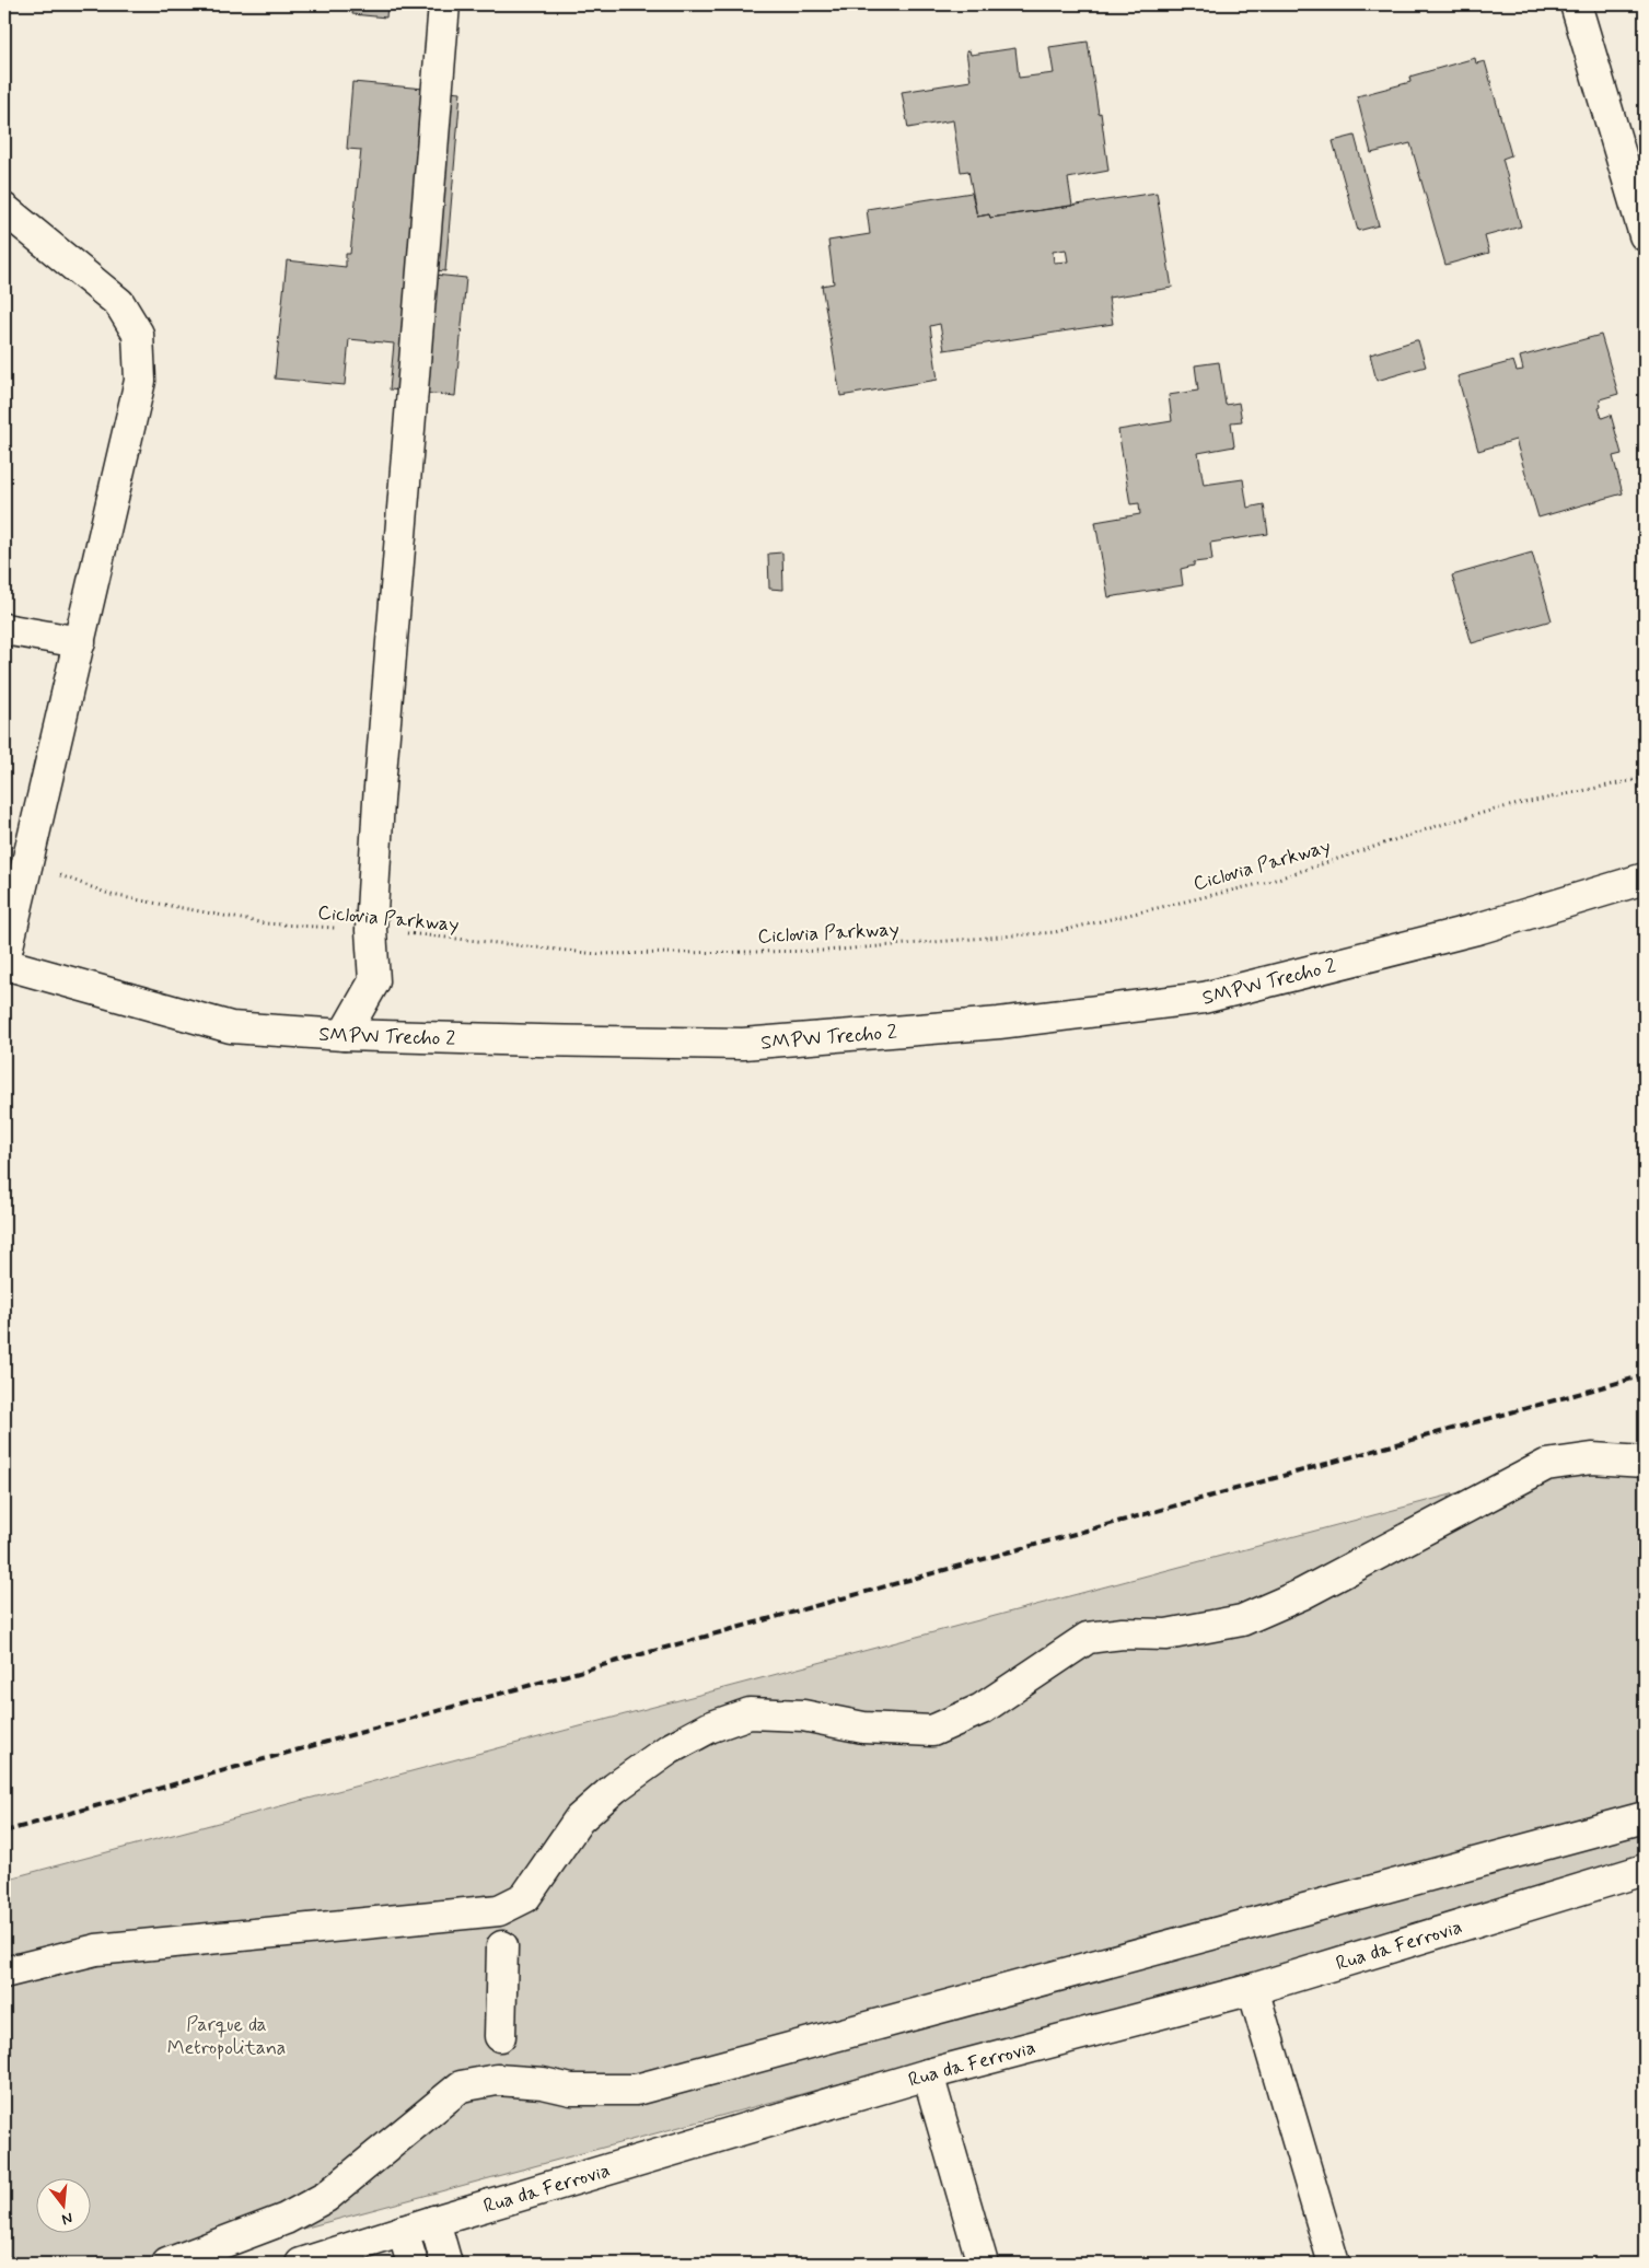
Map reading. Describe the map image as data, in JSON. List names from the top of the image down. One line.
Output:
{"streets":{"street":["SMPW Trecho 2","Rua da Ferrovia"],"path":["Ciclovia Parkway"]},"parks":["Parque da Metropolitana"],"north":"bottom"}
